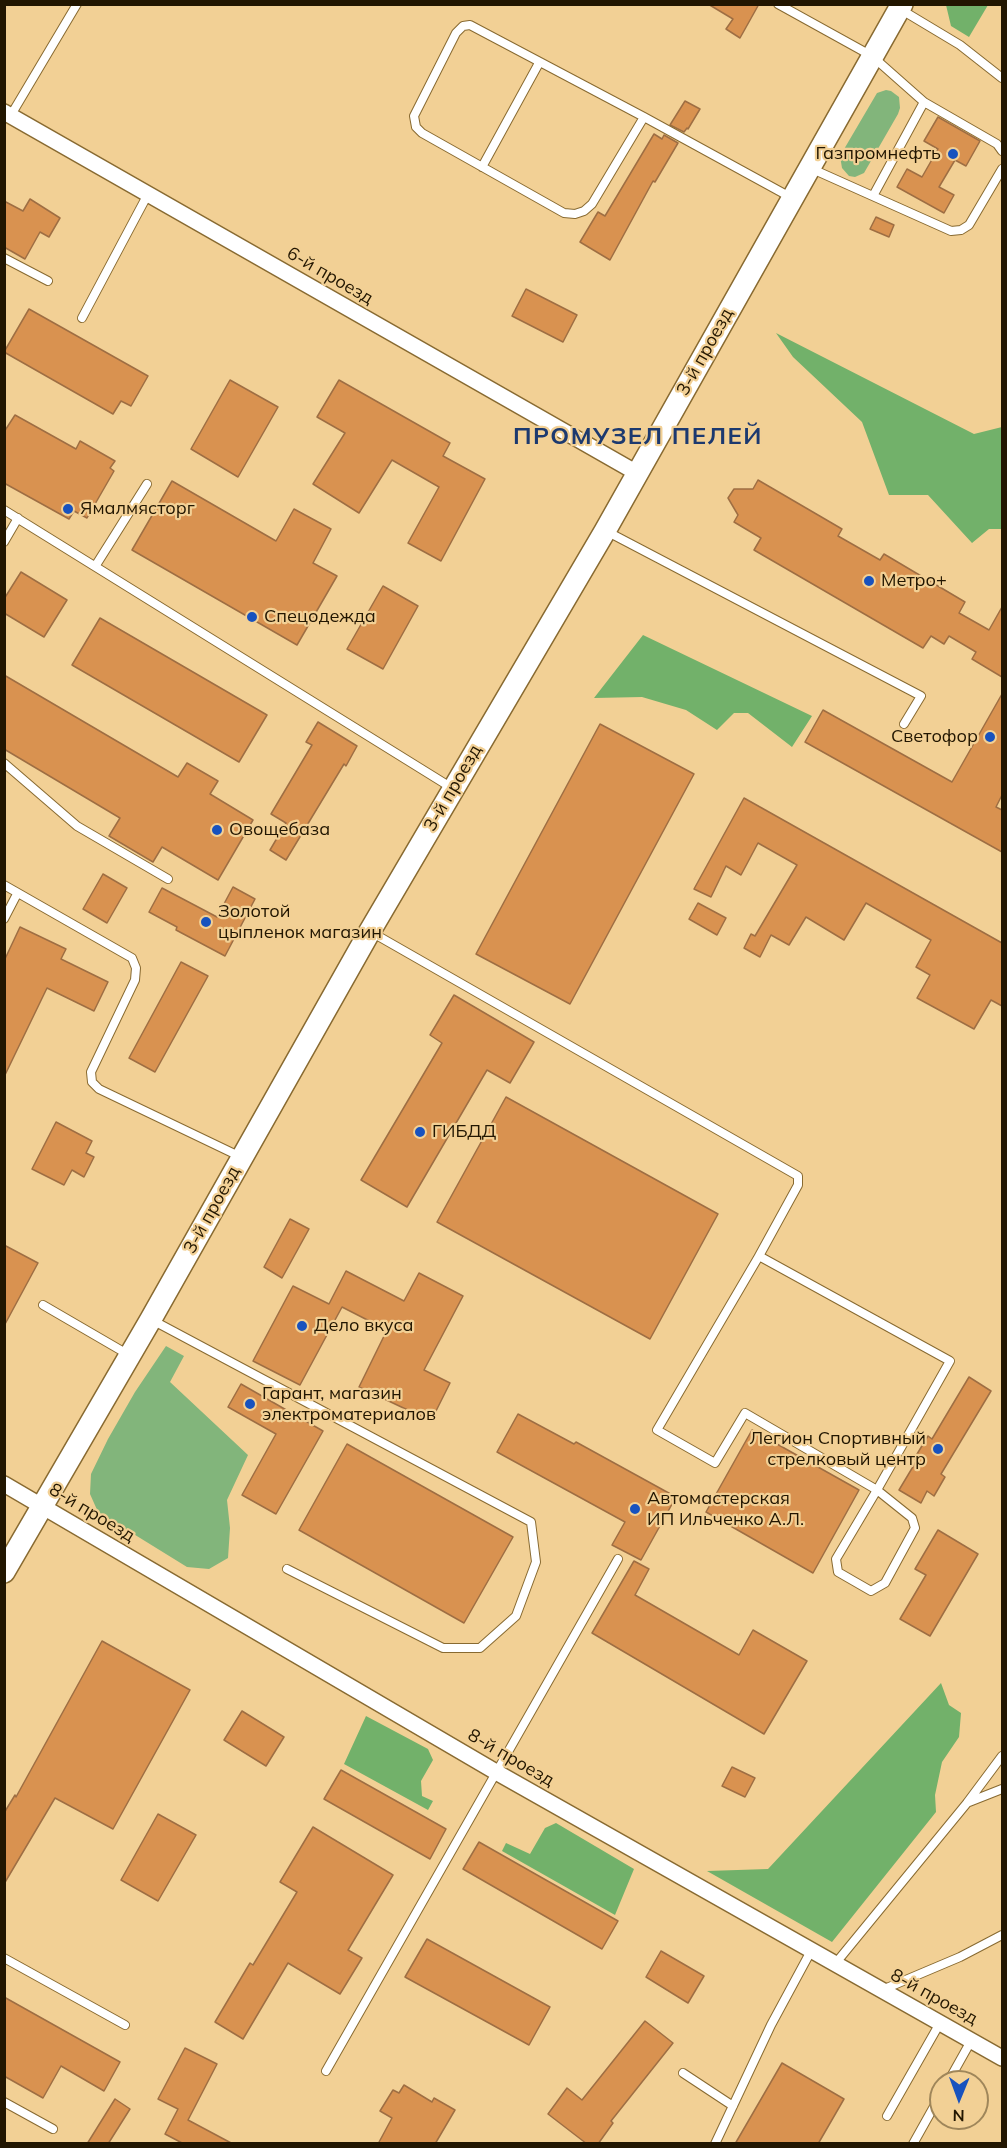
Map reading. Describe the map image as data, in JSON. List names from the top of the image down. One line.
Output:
{"streets":{"street":["6-й проезд","3-й проезд","8-й проезд"]},"crossings":[["6-й проезд","3-й проезд"],["3-й проезд","8-й проезд"]],"districts":["ПРОМУЗЕЛ ПЕЛЕЙ"],"places":["Газпромнефть","Ямалмясторг","Метро+","Спецодежда","Светофор","Овощебаза","Золотой цыпленок магазин","ГИБДД","Дело вкуса","Гарант, магазин электроматериалов","Легион Спортивный стрелковый центр","Автомастерская ИП Ильченко А.Л."],"north":"bottom"}
